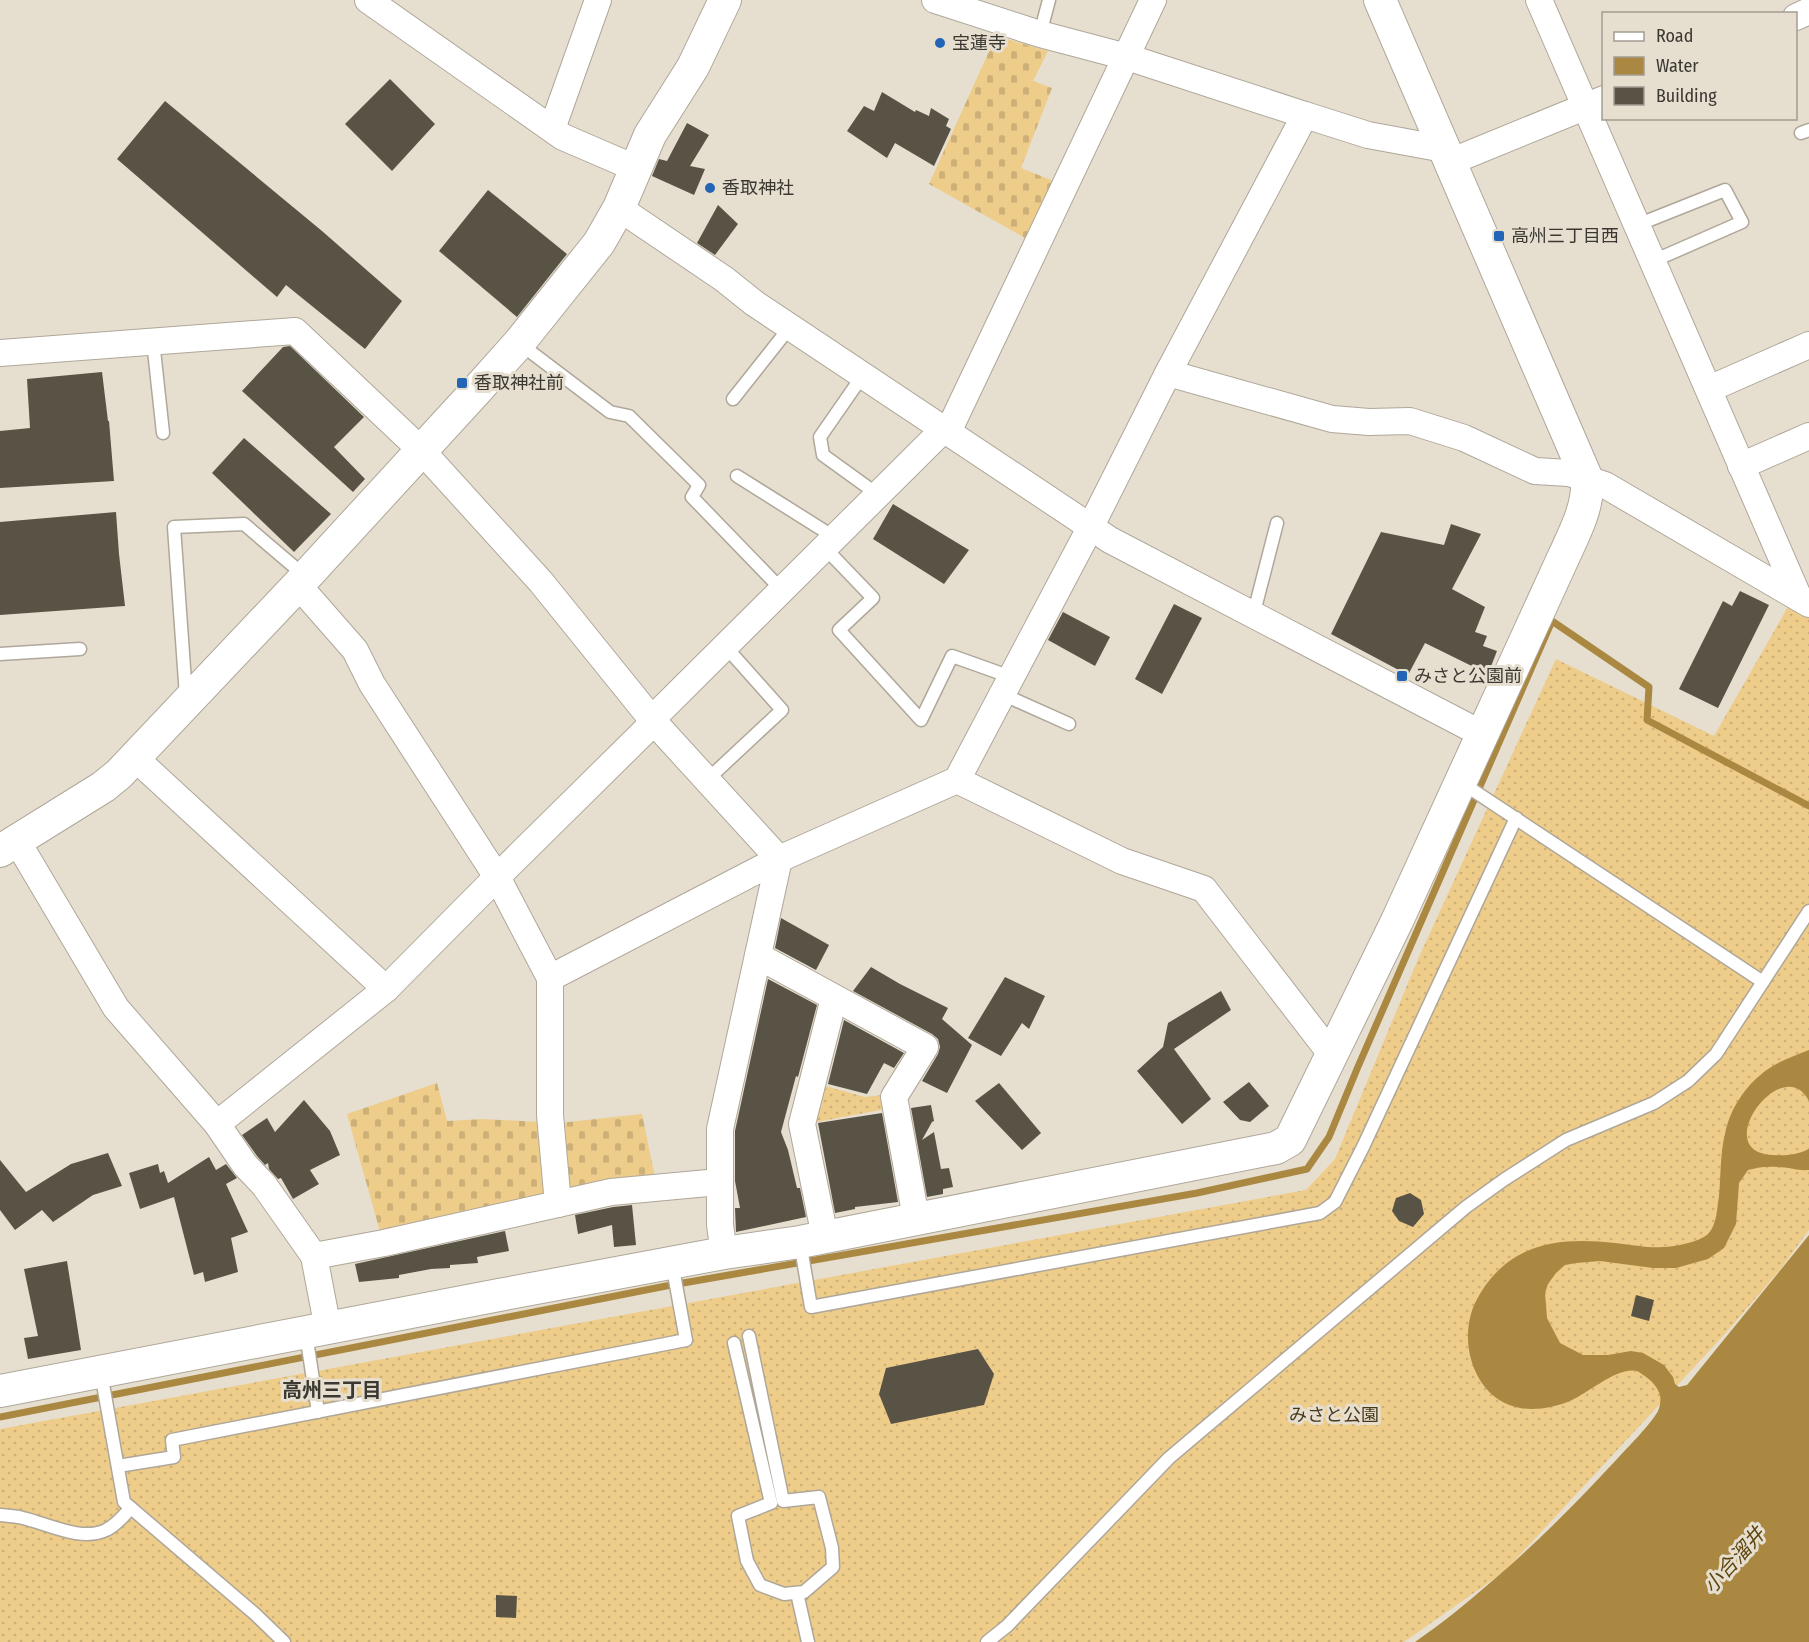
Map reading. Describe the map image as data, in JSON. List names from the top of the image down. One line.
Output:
{"districts":["高州三丁目"],"water":["小合溜井"],"parks":["みさと公園"],"places":{"other":["宝蓮寺","香取神社"],"transit":["高州三丁目西","香取神社前","みさと公園前"]},"legend":["Road","Water","Building"]}
